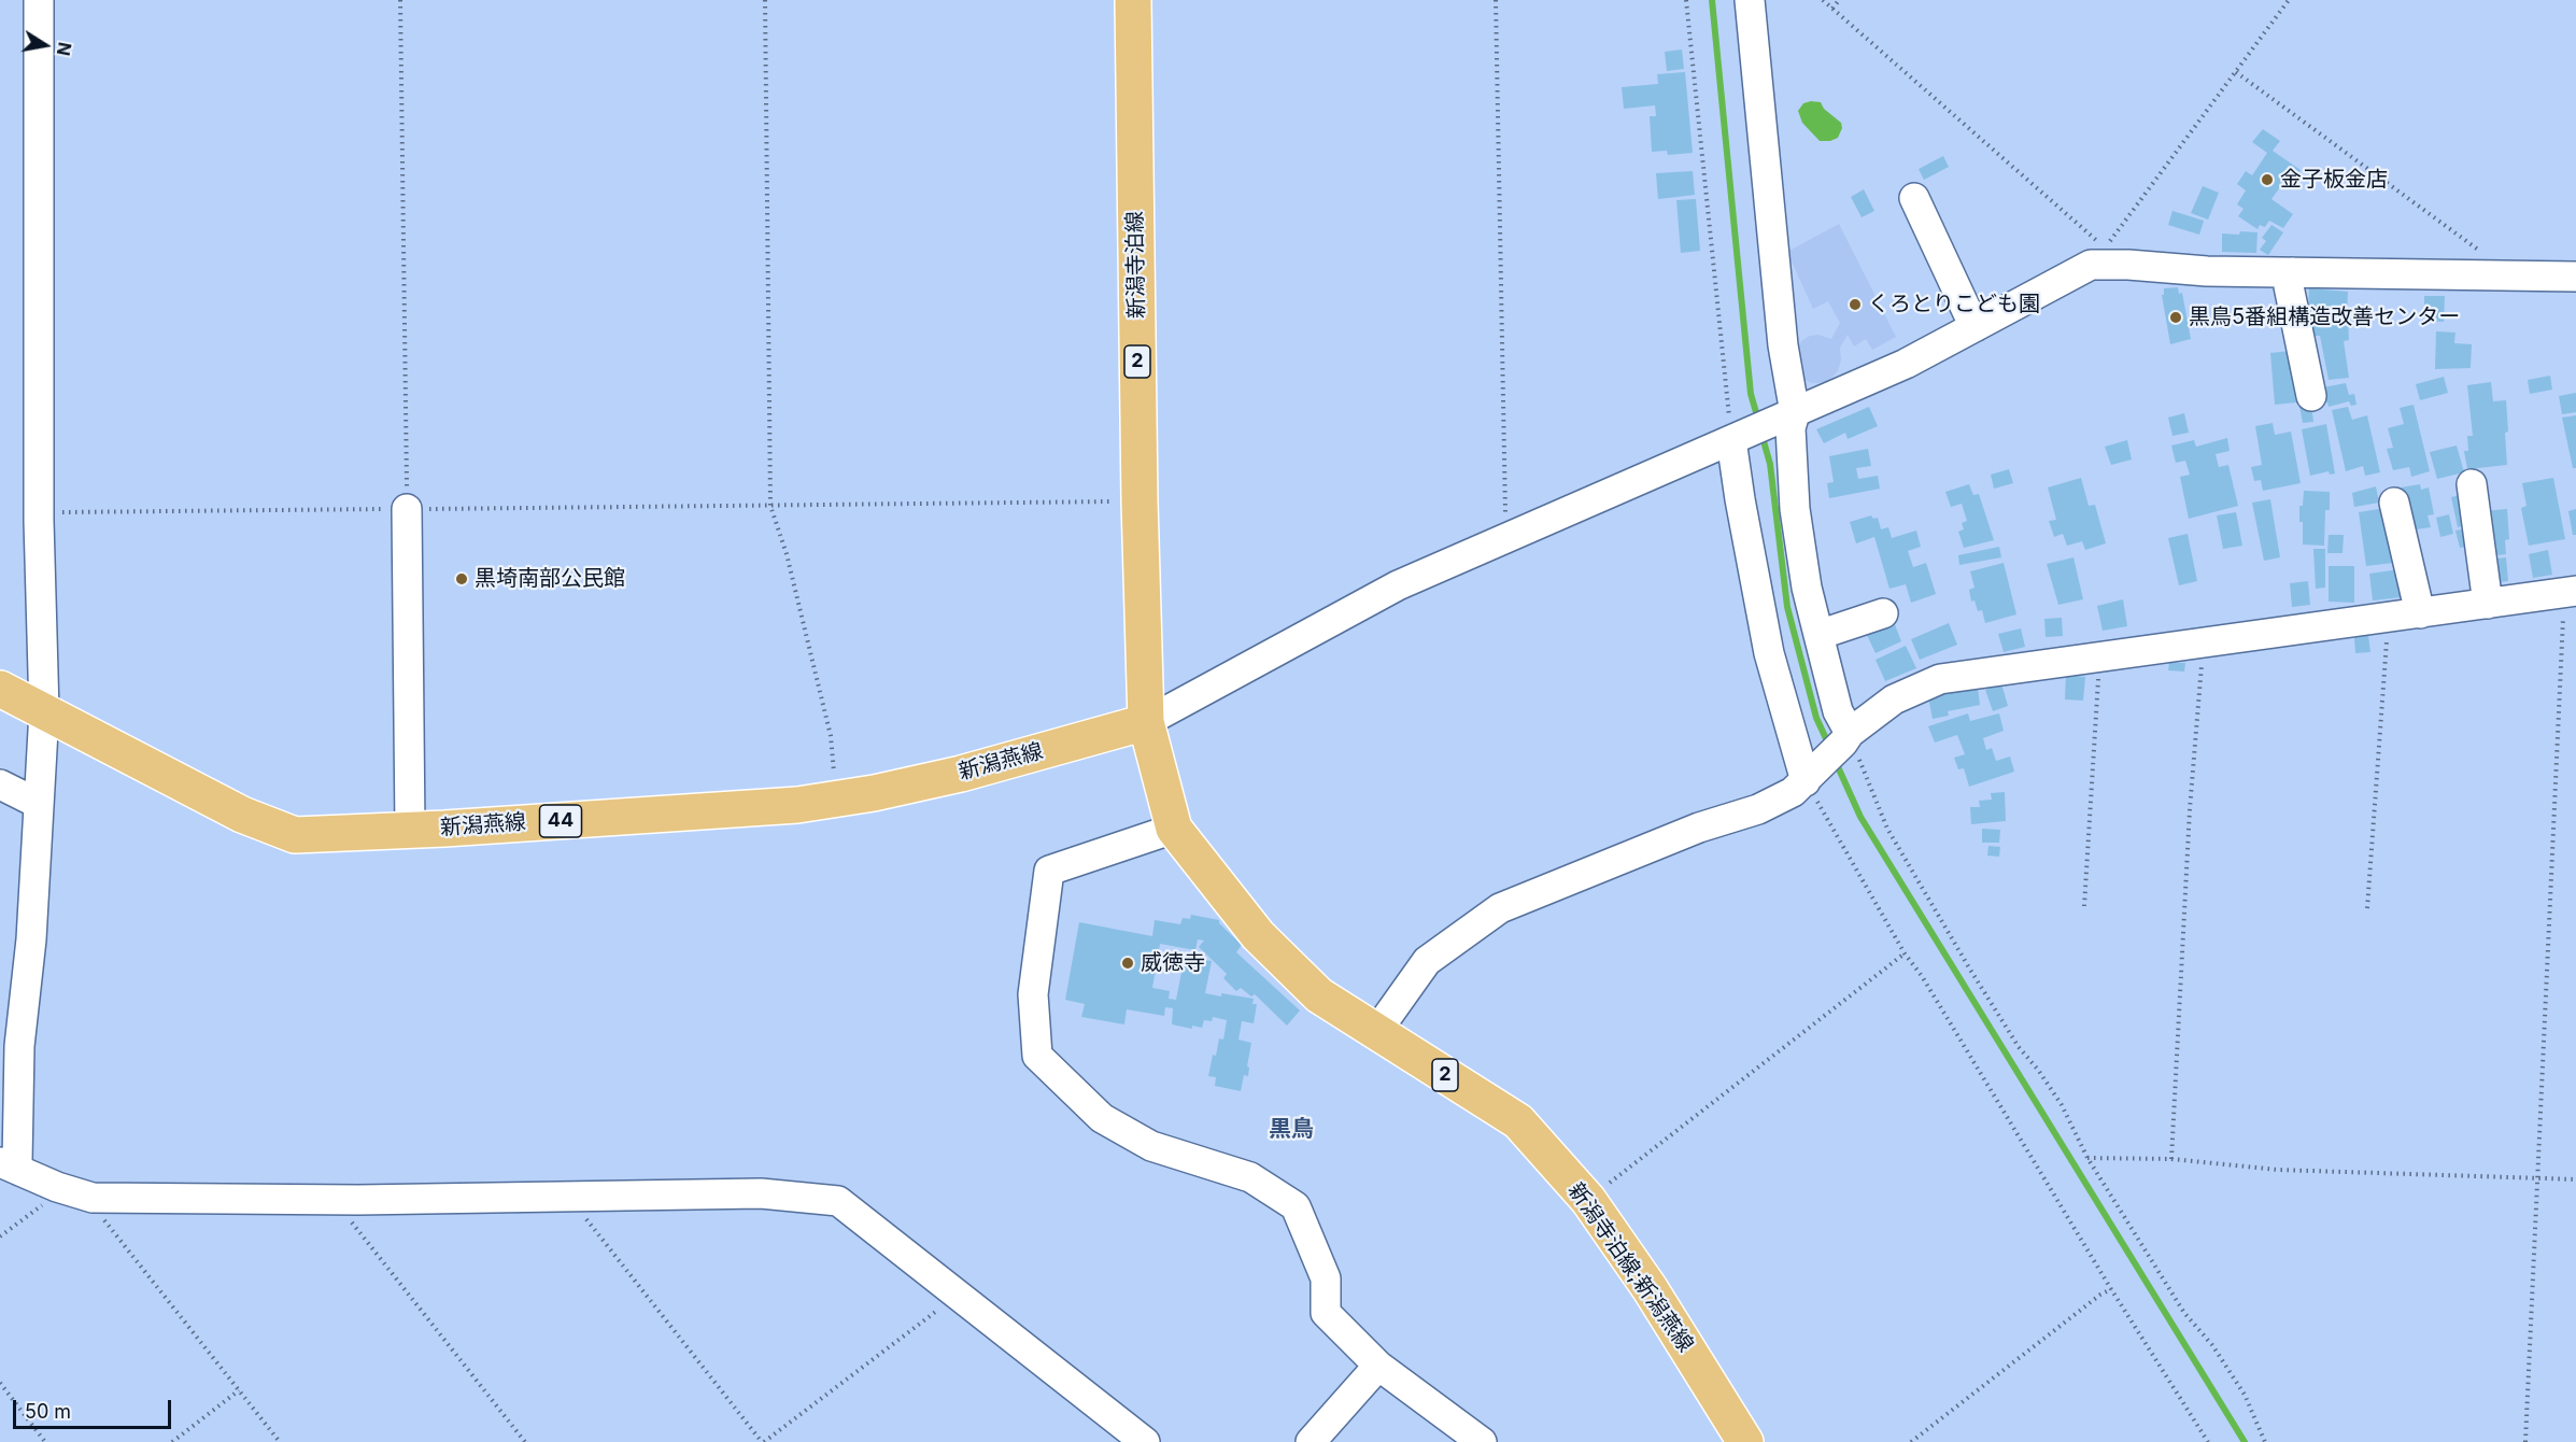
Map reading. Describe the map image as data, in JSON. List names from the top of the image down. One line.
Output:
{"streets":{"main road":["新潟寺泊線","2","新潟燕線","44","新潟寺泊線;新潟燕線"]},"crossings":[["新潟寺泊線","新潟燕線"],["新潟寺泊線","新潟寺泊線;新潟燕線"],["新潟燕線","新潟寺泊線;新潟燕線"]],"districts":["黒鳥"],"places":["金子板金店","くろとりこども園","黒鳥5番組構造改善センター","黒埼南部公民館","威徳寺"],"scale_bar":"50 m","north":"right"}
